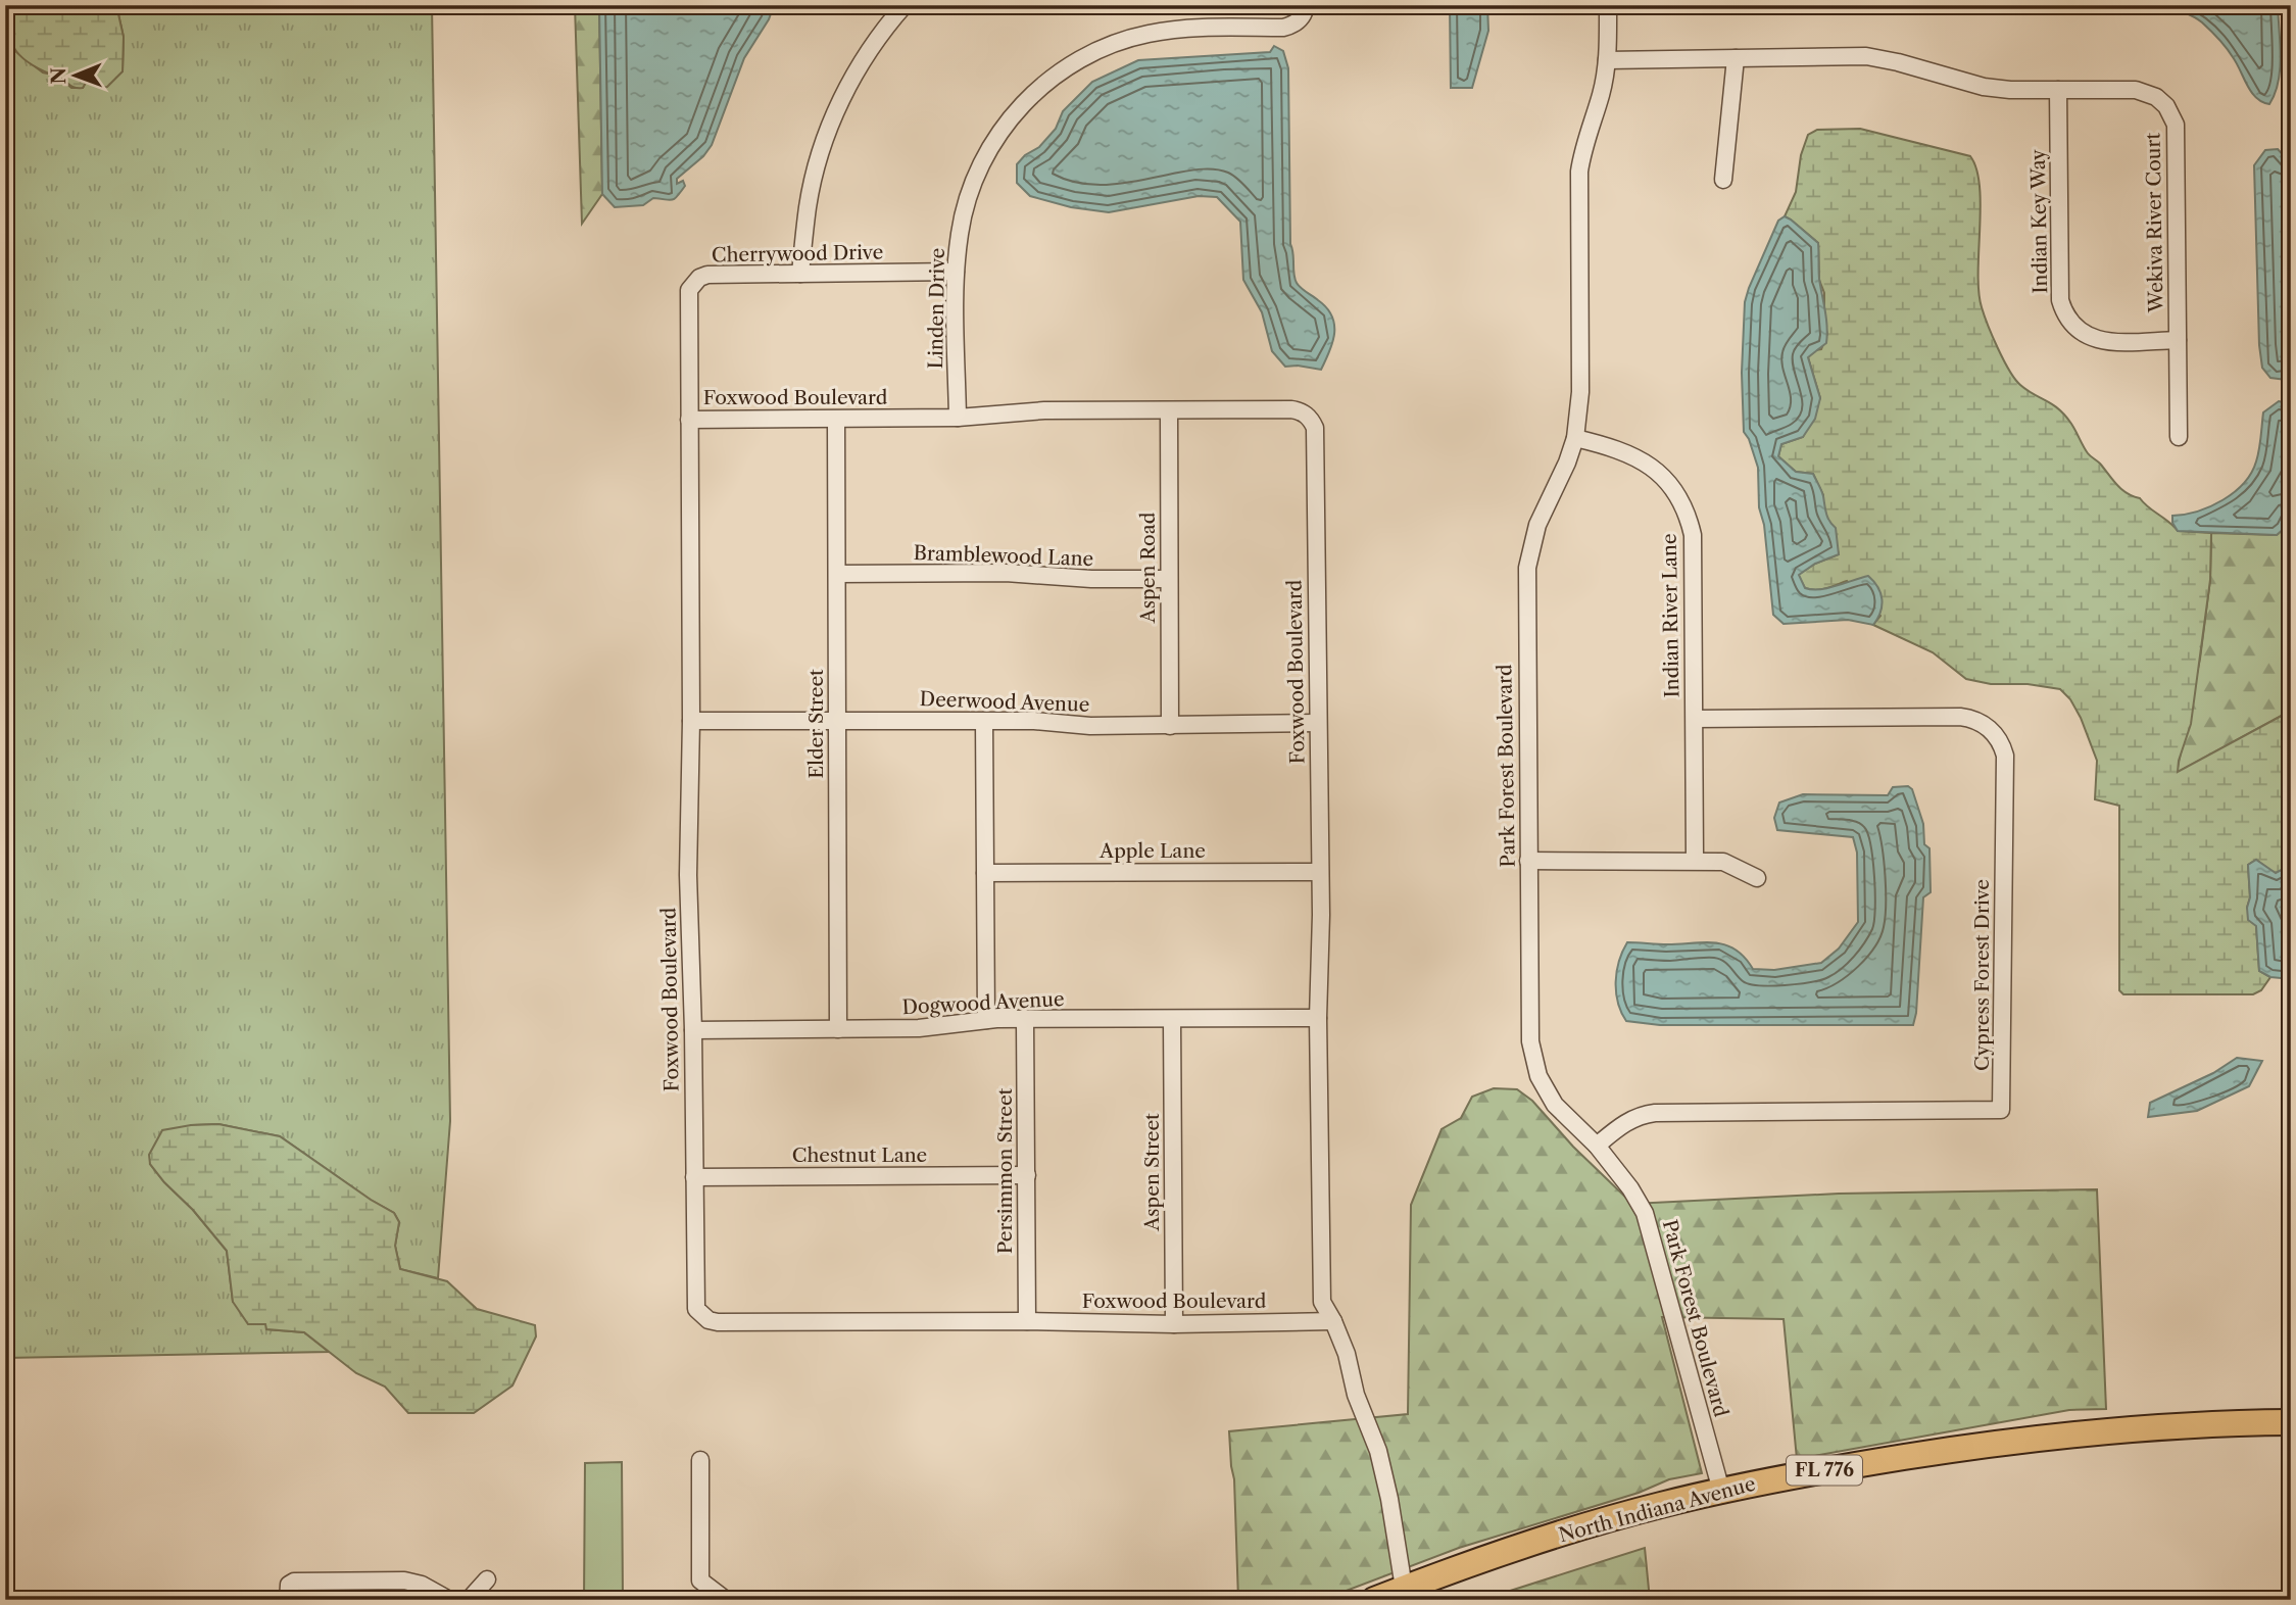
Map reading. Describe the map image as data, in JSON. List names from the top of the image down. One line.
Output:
{"streets":{"main road":["FL 776","North Indiana Avenue"],"street":["Indian Key Way","Wekiva River Court","Cherrywood Drive","Linden Drive","Foxwood Boulevard","Bramblewood Lane","Aspen Road","Indian River Lane","Deerwood Avenue","Elder Street","Park Forest Boulevard","Apple Lane","Cypress Forest Drive","Dogwood Avenue","Chestnut Lane","Persimmon Street","Aspen Street"]},"crossings":[["Indian Key Way","Wekiva River Court"],["Wekiva River Court","Park Forest Boulevard"],["Cherrywood Drive","Linden Drive"],["Cherrywood Drive","Foxwood Boulevard"],["Linden Drive","Foxwood Boulevard"],["Foxwood Boulevard","Aspen Road"],["Foxwood Boulevard","Deerwood Avenue"],["Foxwood Boulevard","Elder Street"],["Foxwood Boulevard","Apple Lane"],["Foxwood Boulevard","Dogwood Avenue"],["Foxwood Boulevard","Chestnut Lane"],["Foxwood Boulevard","Persimmon Street"],["Foxwood Boulevard","Aspen Street"],["Foxwood Boulevard","North Indiana Avenue"],["Bramblewood Lane","Aspen Road"],["Bramblewood Lane","Elder Street"],["Aspen Road","Deerwood Avenue"],["Indian River Lane","Park Forest Boulevard"],["Indian River Lane","Cypress Forest Drive"],["Deerwood Avenue","Elder Street"],["Elder Street","Dogwood Avenue"],["Park Forest Boulevard","Cypress Forest Drive"],["Park Forest Boulevard","North Indiana Avenue"],["Dogwood Avenue","Persimmon Street"],["Dogwood Avenue","Aspen Street"],["Chestnut Lane","Persimmon Street"]],"north":"left"}
